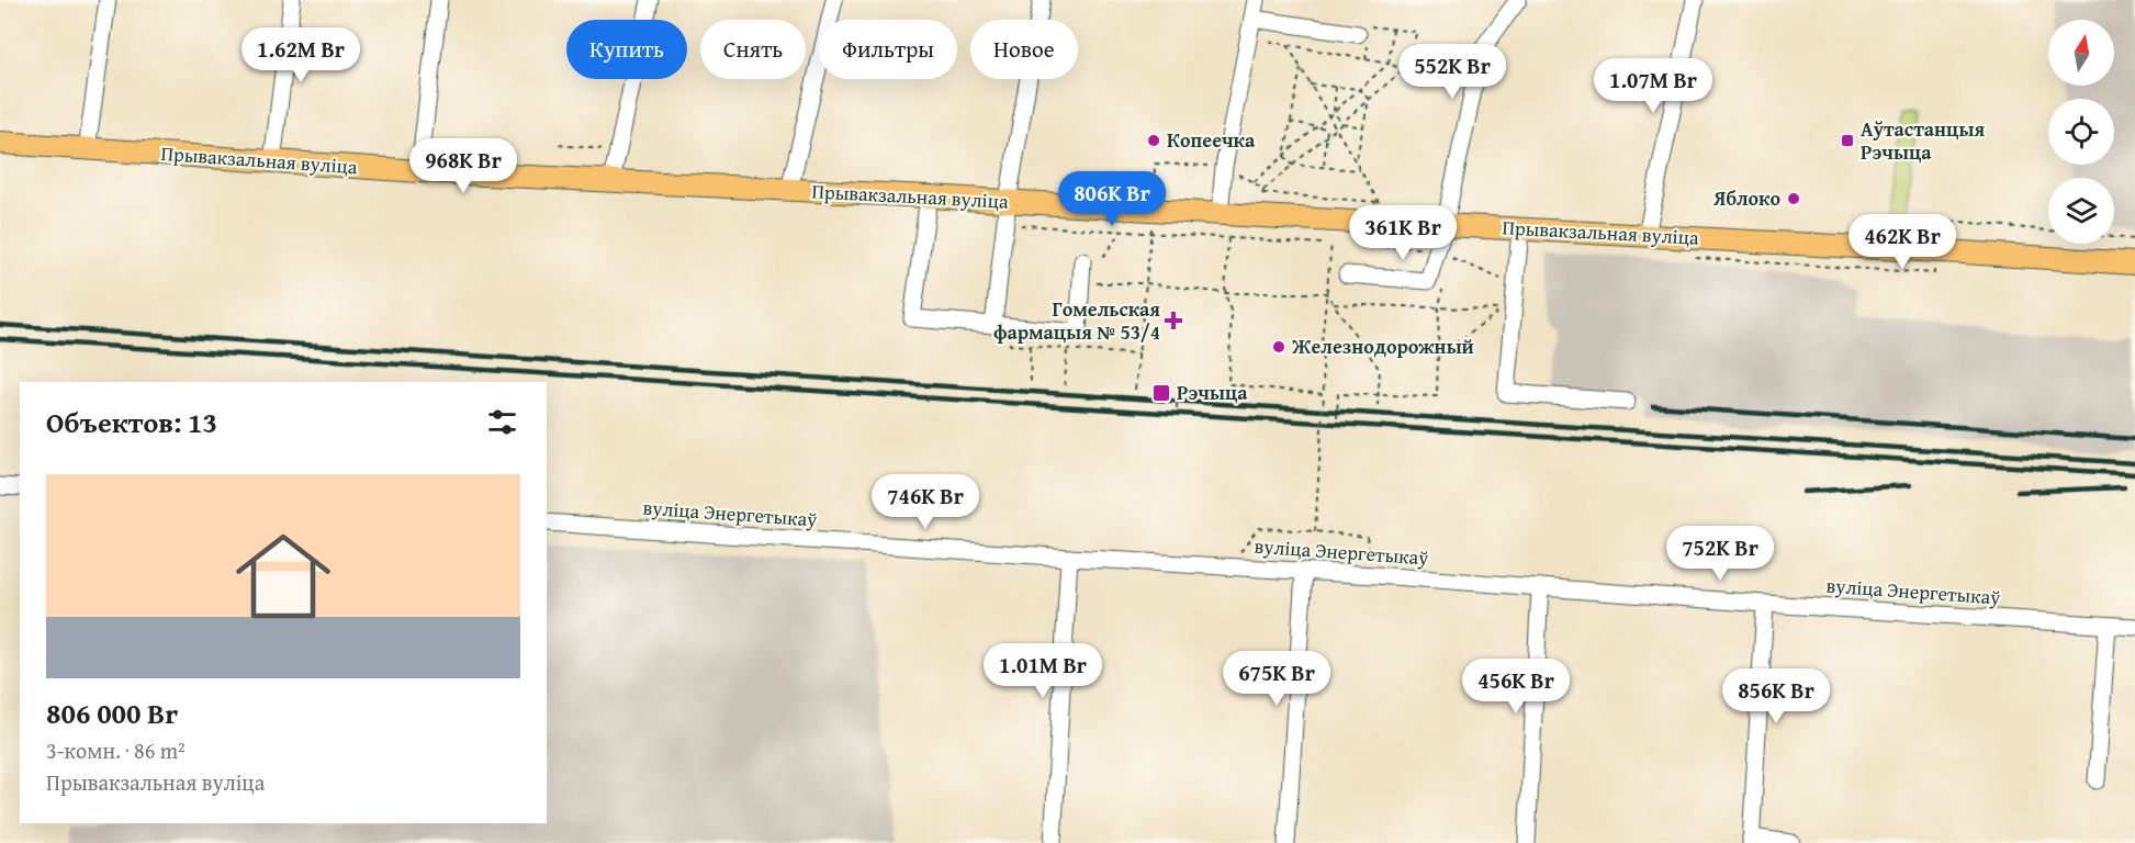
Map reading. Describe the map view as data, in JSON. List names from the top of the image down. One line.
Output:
{"streets":{"main road":["Прывакзальная вуліца"],"street":["вуліца Энергетыкаў"]},"places":{"other":["Копеечка","Яблоко","Железнодорожный"],"transit":["Аўтастанцыя Рэчыца","Рэчыца"],"health":["Гомельская фармацыя № 53/4"]},"north":"top","page":{"chip":["Купить","Снять","Фильтры","Новое"],"price":["1.62M Br","552K Br","1.07M Br","968K Br","806K Br","361K Br","462K Br","746K Br","752K Br","1.01M Br","675K Br","456K Br","856K Br"],"heading":"Объектов: 13","list":[{"name":"806 000 Br","note":"3-комн. · 86 m² · Прывакзальная вуліца"}]}}
